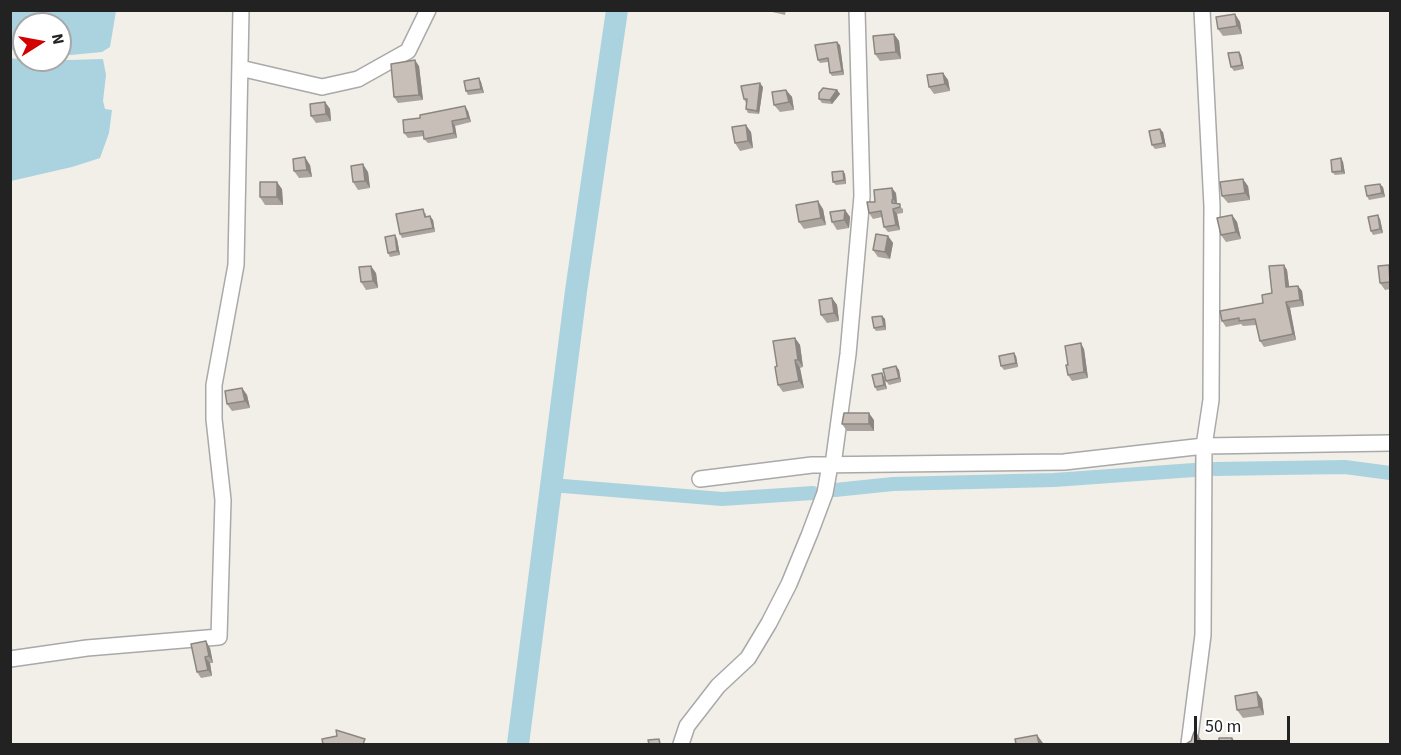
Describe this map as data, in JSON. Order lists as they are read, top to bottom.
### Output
{
  "scale_bar": "50 m",
  "north": "right"
}
